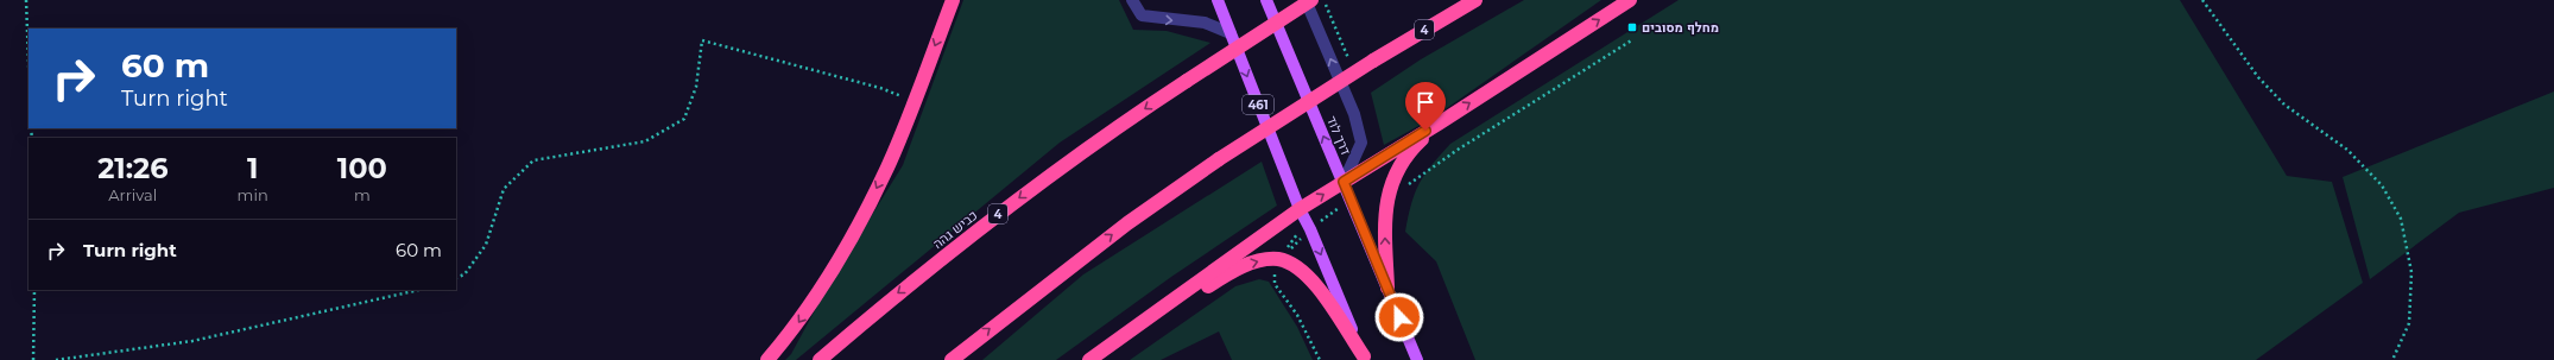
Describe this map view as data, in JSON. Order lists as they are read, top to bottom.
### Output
{
  "streets": {
    "highway": ["4", "כביש גהה"],
    "main road": ["461", "דרך לוד"]
  },
  "places": {
    "transit": ["מחלף מסובים"]
  },
  "page": {
    "turn": ["60 m", "Turn right"],
    "eta": [
      "21:26",
      "Arrival",
      "1",
      "min",
      "100",
      "m"
    ],
    "list": [
      {
        "name": "Turn right",
        "value": "60 m"
      }
    ]
  }
}
